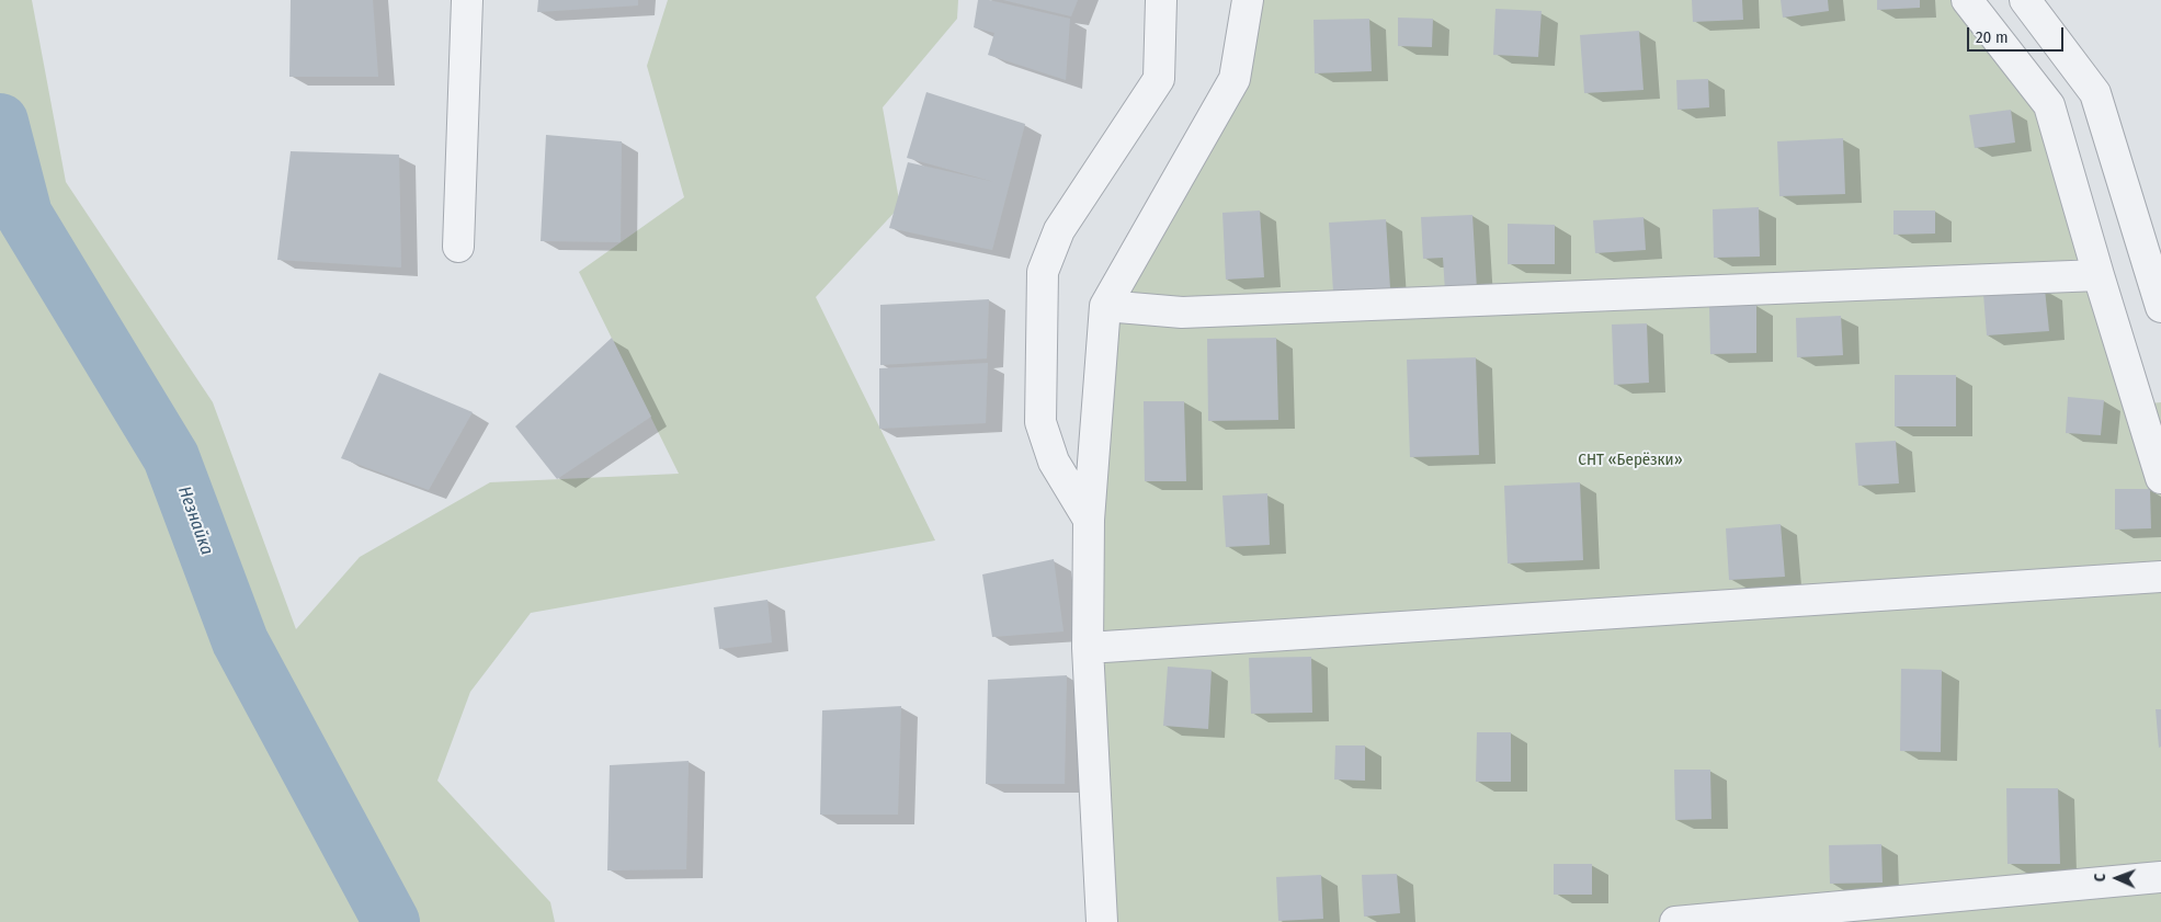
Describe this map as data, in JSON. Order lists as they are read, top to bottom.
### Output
{
  "water": ["Незнайка"],
  "parks": ["СНТ «Берёзки»"],
  "scale_bar": "20 m",
  "north": "left"
}
